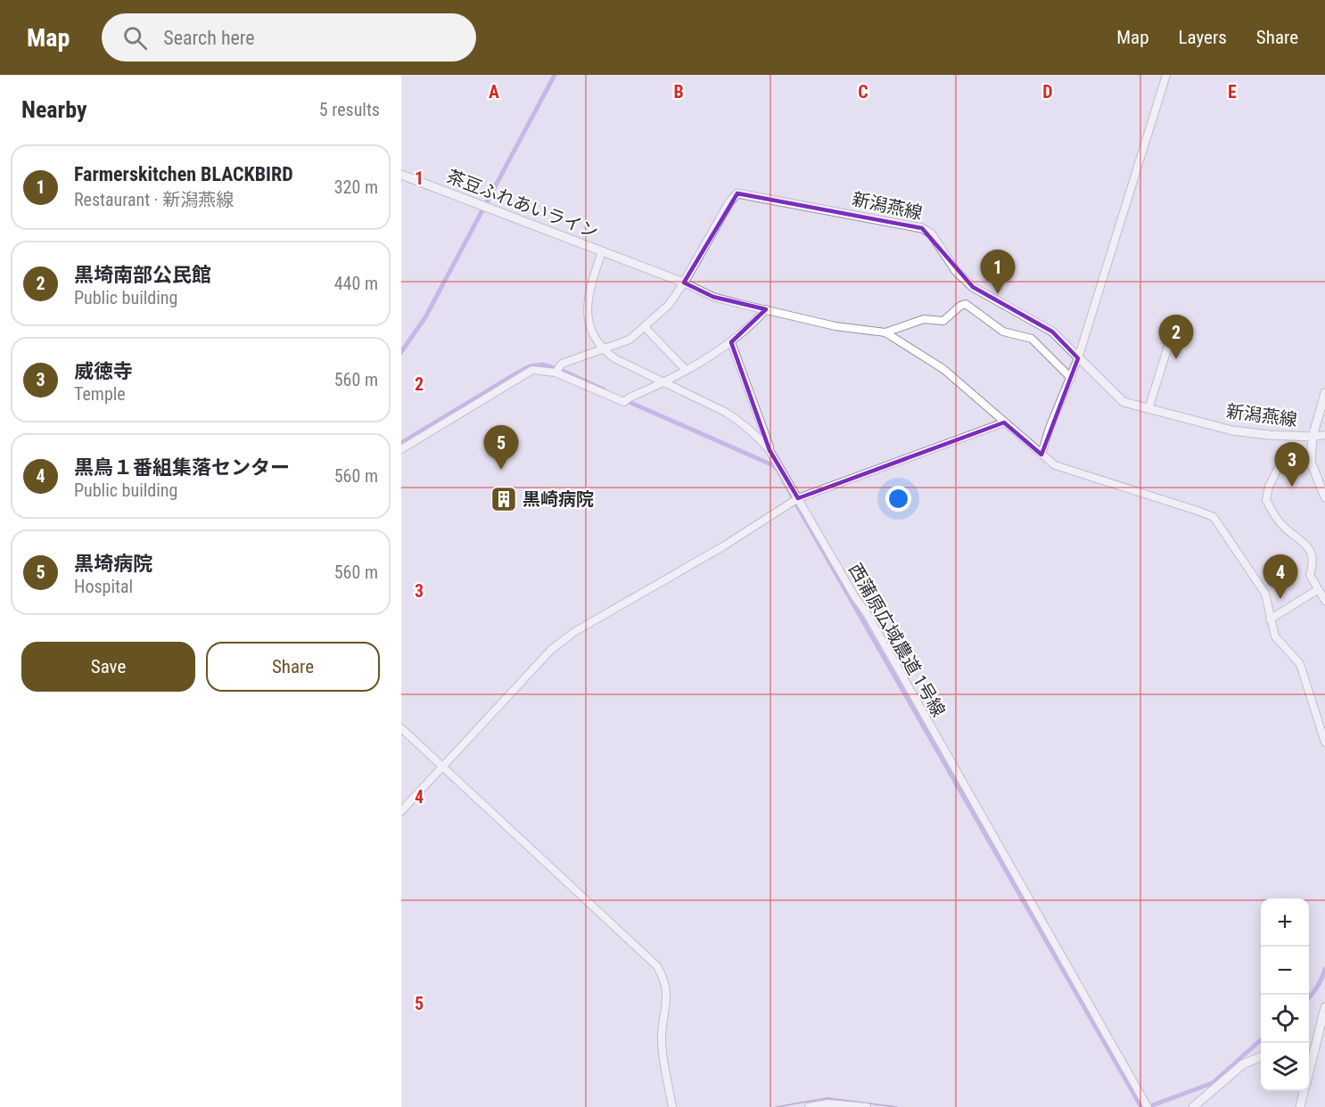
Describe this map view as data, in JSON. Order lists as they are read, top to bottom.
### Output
{
  "streets": {
    "main road": ["茶豆ふれあいライン", "新潟燕線"],
    "street": ["西蒲原広域農道 1号線"]
  },
  "places": {
    "building": ["黒崎病院"]
  },
  "page": {
    "header": "Map",
    "search": "Search here",
    "nav": ["Map", "Layers", "Share"],
    "heading": ["Nearby", "5 results"],
    "list": [
      {
        "mark": "1",
        "name": "Farmerskitchen BLACKBIRD",
        "note": "Restaurant · 新潟燕線",
        "value": "320 m"
      },
      {
        "mark": "2",
        "name": "黒埼南部公民館",
        "note": "Public building",
        "value": "440 m"
      },
      {
        "mark": "3",
        "name": "威徳寺",
        "note": "Temple",
        "value": "560 m"
      },
      {
        "mark": "4",
        "name": "黒鳥１番組集落センター",
        "note": "Public building",
        "value": "560 m"
      },
      {
        "mark": "5",
        "name": "黒埼病院",
        "note": "Hospital",
        "value": "560 m"
      }
    ],
    "pins": [
      "1",
      "2",
      "5",
      "3",
      "4"
    ],
    "buttons": ["Save", "Share"],
    "map_buttons": ["+", "−"]
  },
  "grid": {
    "columns": [
      "A",
      "B",
      "C",
      "D",
      "E"
    ],
    "rows": [
      "1",
      "2",
      "3",
      "4",
      "5"
    ]
  }
}
